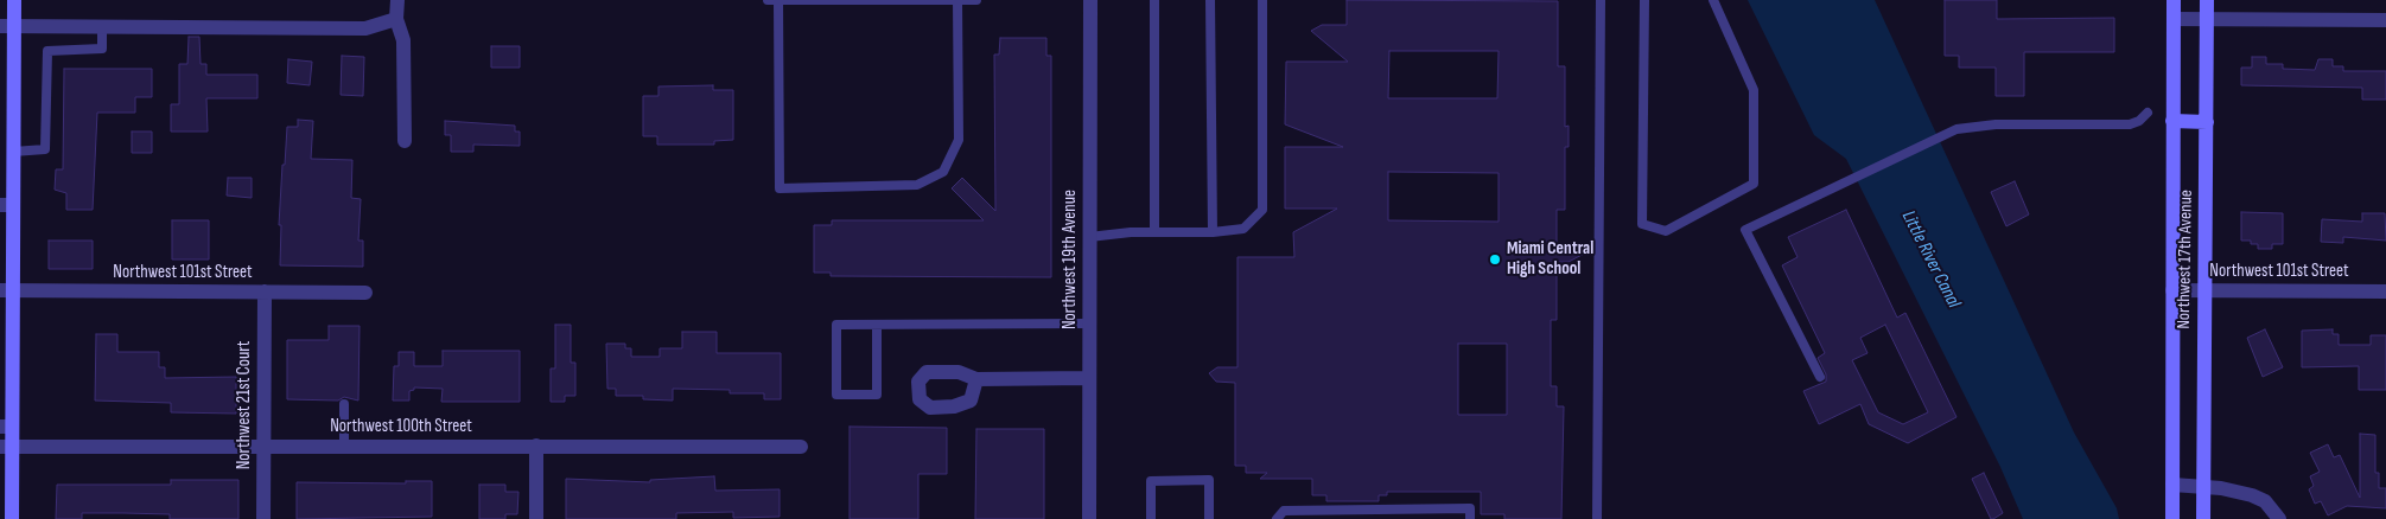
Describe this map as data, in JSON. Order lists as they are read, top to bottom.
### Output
{
  "streets": {
    "main road": ["Northwest 17th Avenue"],
    "street": [
      "Northwest 19th Avenue",
      "Northwest 101st Street",
      "Northwest 21st Court",
      "Northwest 100th Street"
    ]
  },
  "crossings": [
    ["Northwest 17th Avenue", "Northwest 101st Street"],
    ["Northwest 101st Street", "Northwest 21st Court"],
    ["Northwest 21st Court", "Northwest 100th Street"]
  ],
  "water": ["Little River Canal"],
  "places": ["Miami Central High School"]
}
